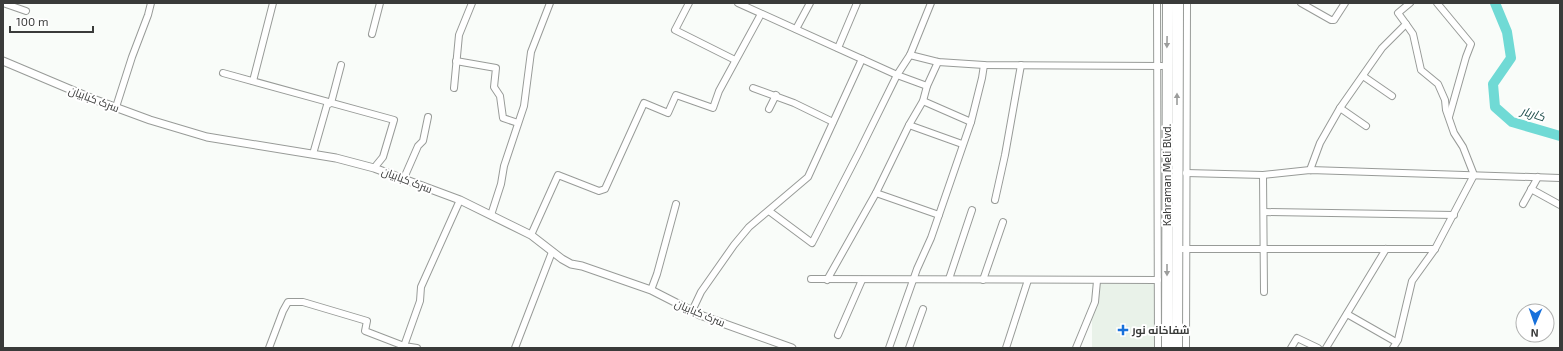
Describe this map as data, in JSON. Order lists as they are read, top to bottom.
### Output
{
  "streets": {
    "highway": ["Kahraman Meli Blvd."],
    "street": ["سرک کبابیان"]
  },
  "water": ["کاربار"],
  "places": {
    "health": ["شفاخانه نور"]
  },
  "scale_bar": "100 m",
  "north": "bottom"
}
